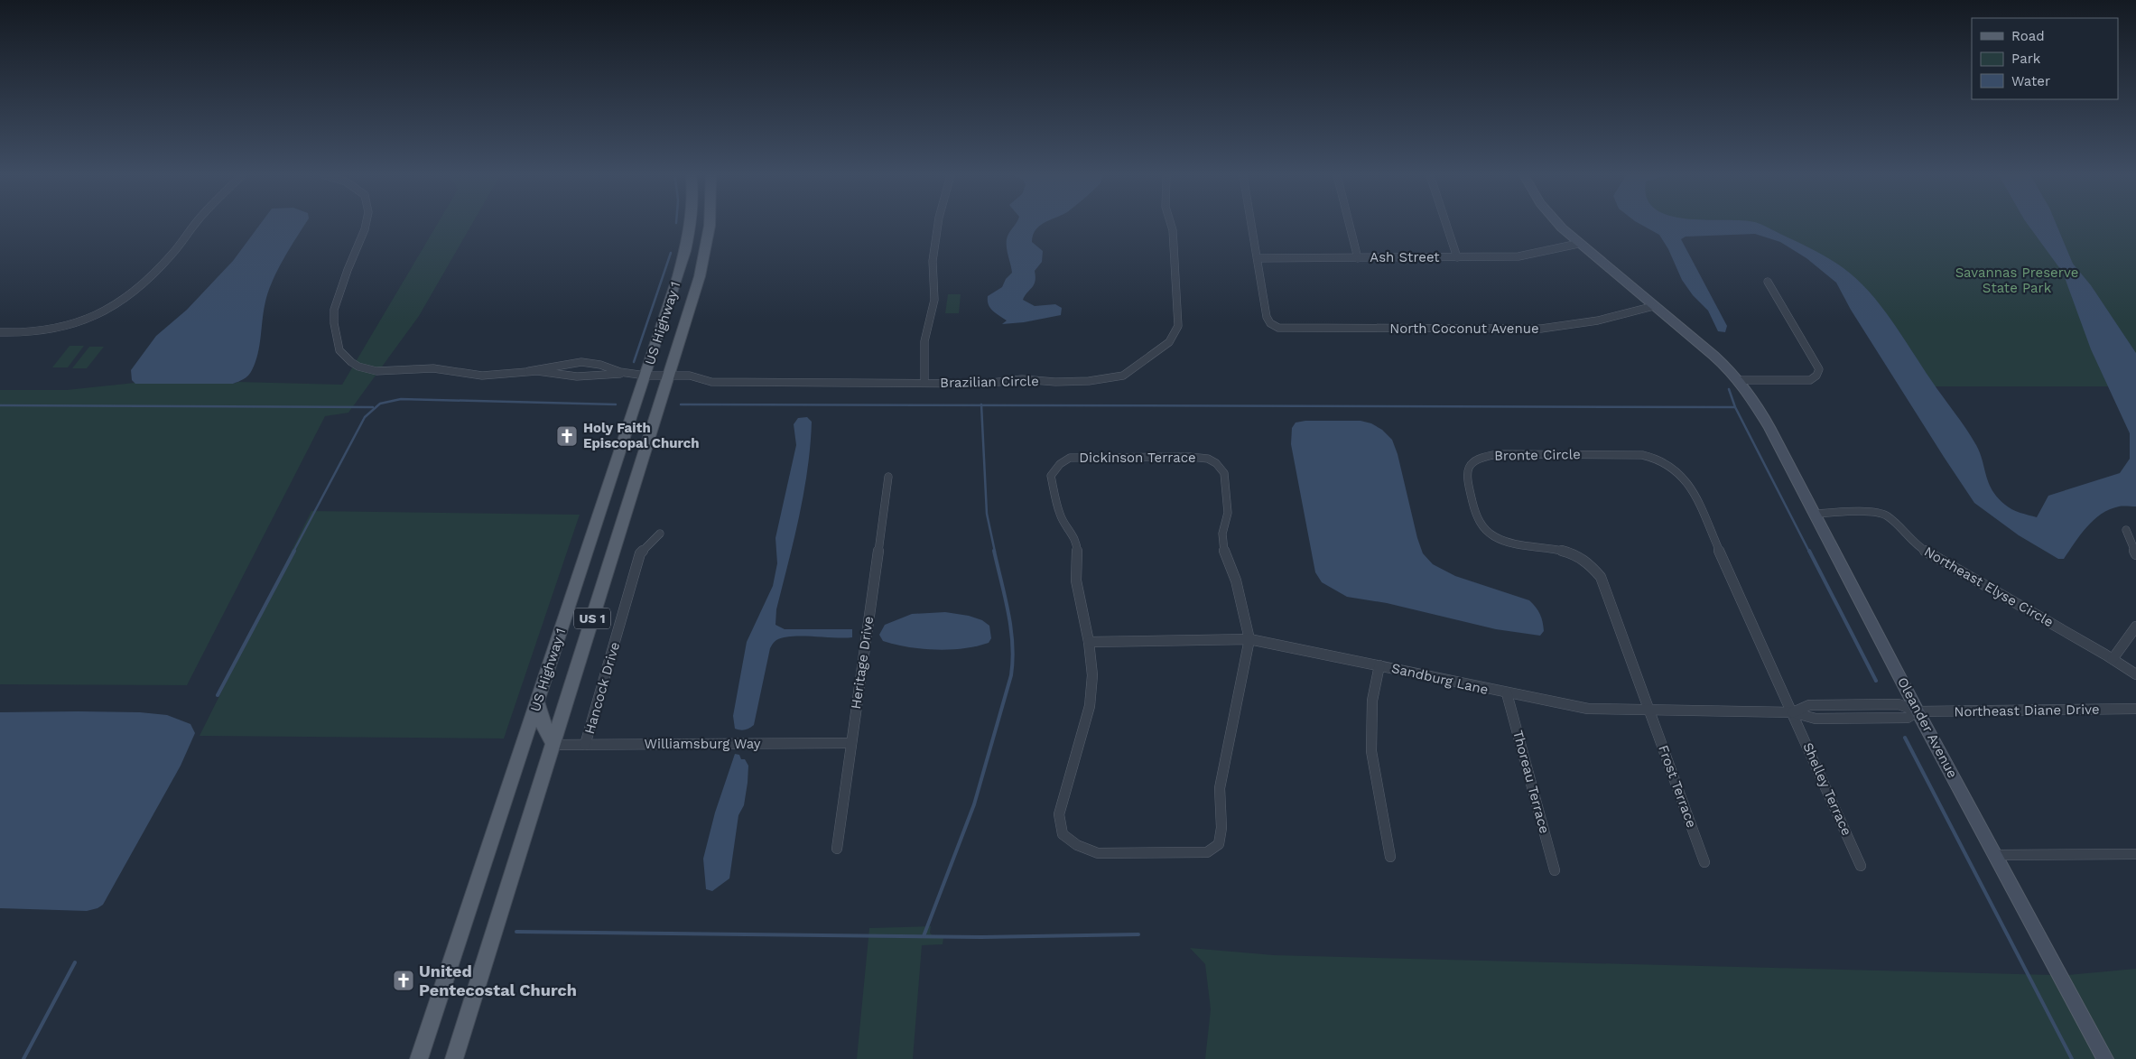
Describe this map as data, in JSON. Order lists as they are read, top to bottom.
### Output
{
  "streets": {
    "main road": ["US Highway 1", "US 1"],
    "street": [
      "Ash Street",
      "North Coconut Avenue",
      "Brazilian Circle",
      "Bronte Circle",
      "Dickinson Terrace",
      "Northeast Elyse Circle",
      "Heritage Drive",
      "Sandburg Lane",
      "Hancock Drive",
      "Northeast Diane Drive",
      "Oleander Avenue",
      "Williamsburg Way",
      "Thoreau Terrace",
      "Frost Terrace",
      "Shelley Terrace"
    ]
  },
  "crossings": [
    ["Ash Street", "North Coconut Avenue"],
    ["Ash Street", "Oleander Avenue"],
    ["US Highway 1", "Brazilian Circle"],
    ["US Highway 1", "Williamsburg Way"],
    ["North Coconut Avenue", "Oleander Avenue"],
    ["Bronte Circle", "Sandburg Lane"],
    ["Bronte Circle", "Frost Terrace"],
    ["Bronte Circle", "Shelley Terrace"],
    ["Dickinson Terrace", "Sandburg Lane"],
    ["Northeast Elyse Circle", "Oleander Avenue"],
    ["Heritage Drive", "Williamsburg Way"],
    ["Sandburg Lane", "Northeast Diane Drive"],
    ["Sandburg Lane", "Oleander Avenue"],
    ["Sandburg Lane", "Thoreau Terrace"],
    ["Sandburg Lane", "Frost Terrace"],
    ["Sandburg Lane", "Shelley Terrace"],
    ["Hancock Drive", "Williamsburg Way"],
    ["Northeast Diane Drive", "Oleander Avenue"]
  ],
  "parks": ["Savannas Preserve State Park"],
  "places": {
    "church": ["Holy Faith Episcopal Church", "United Pentecostal Church"]
  },
  "legend": ["Road", "Park", "Water"]
}
